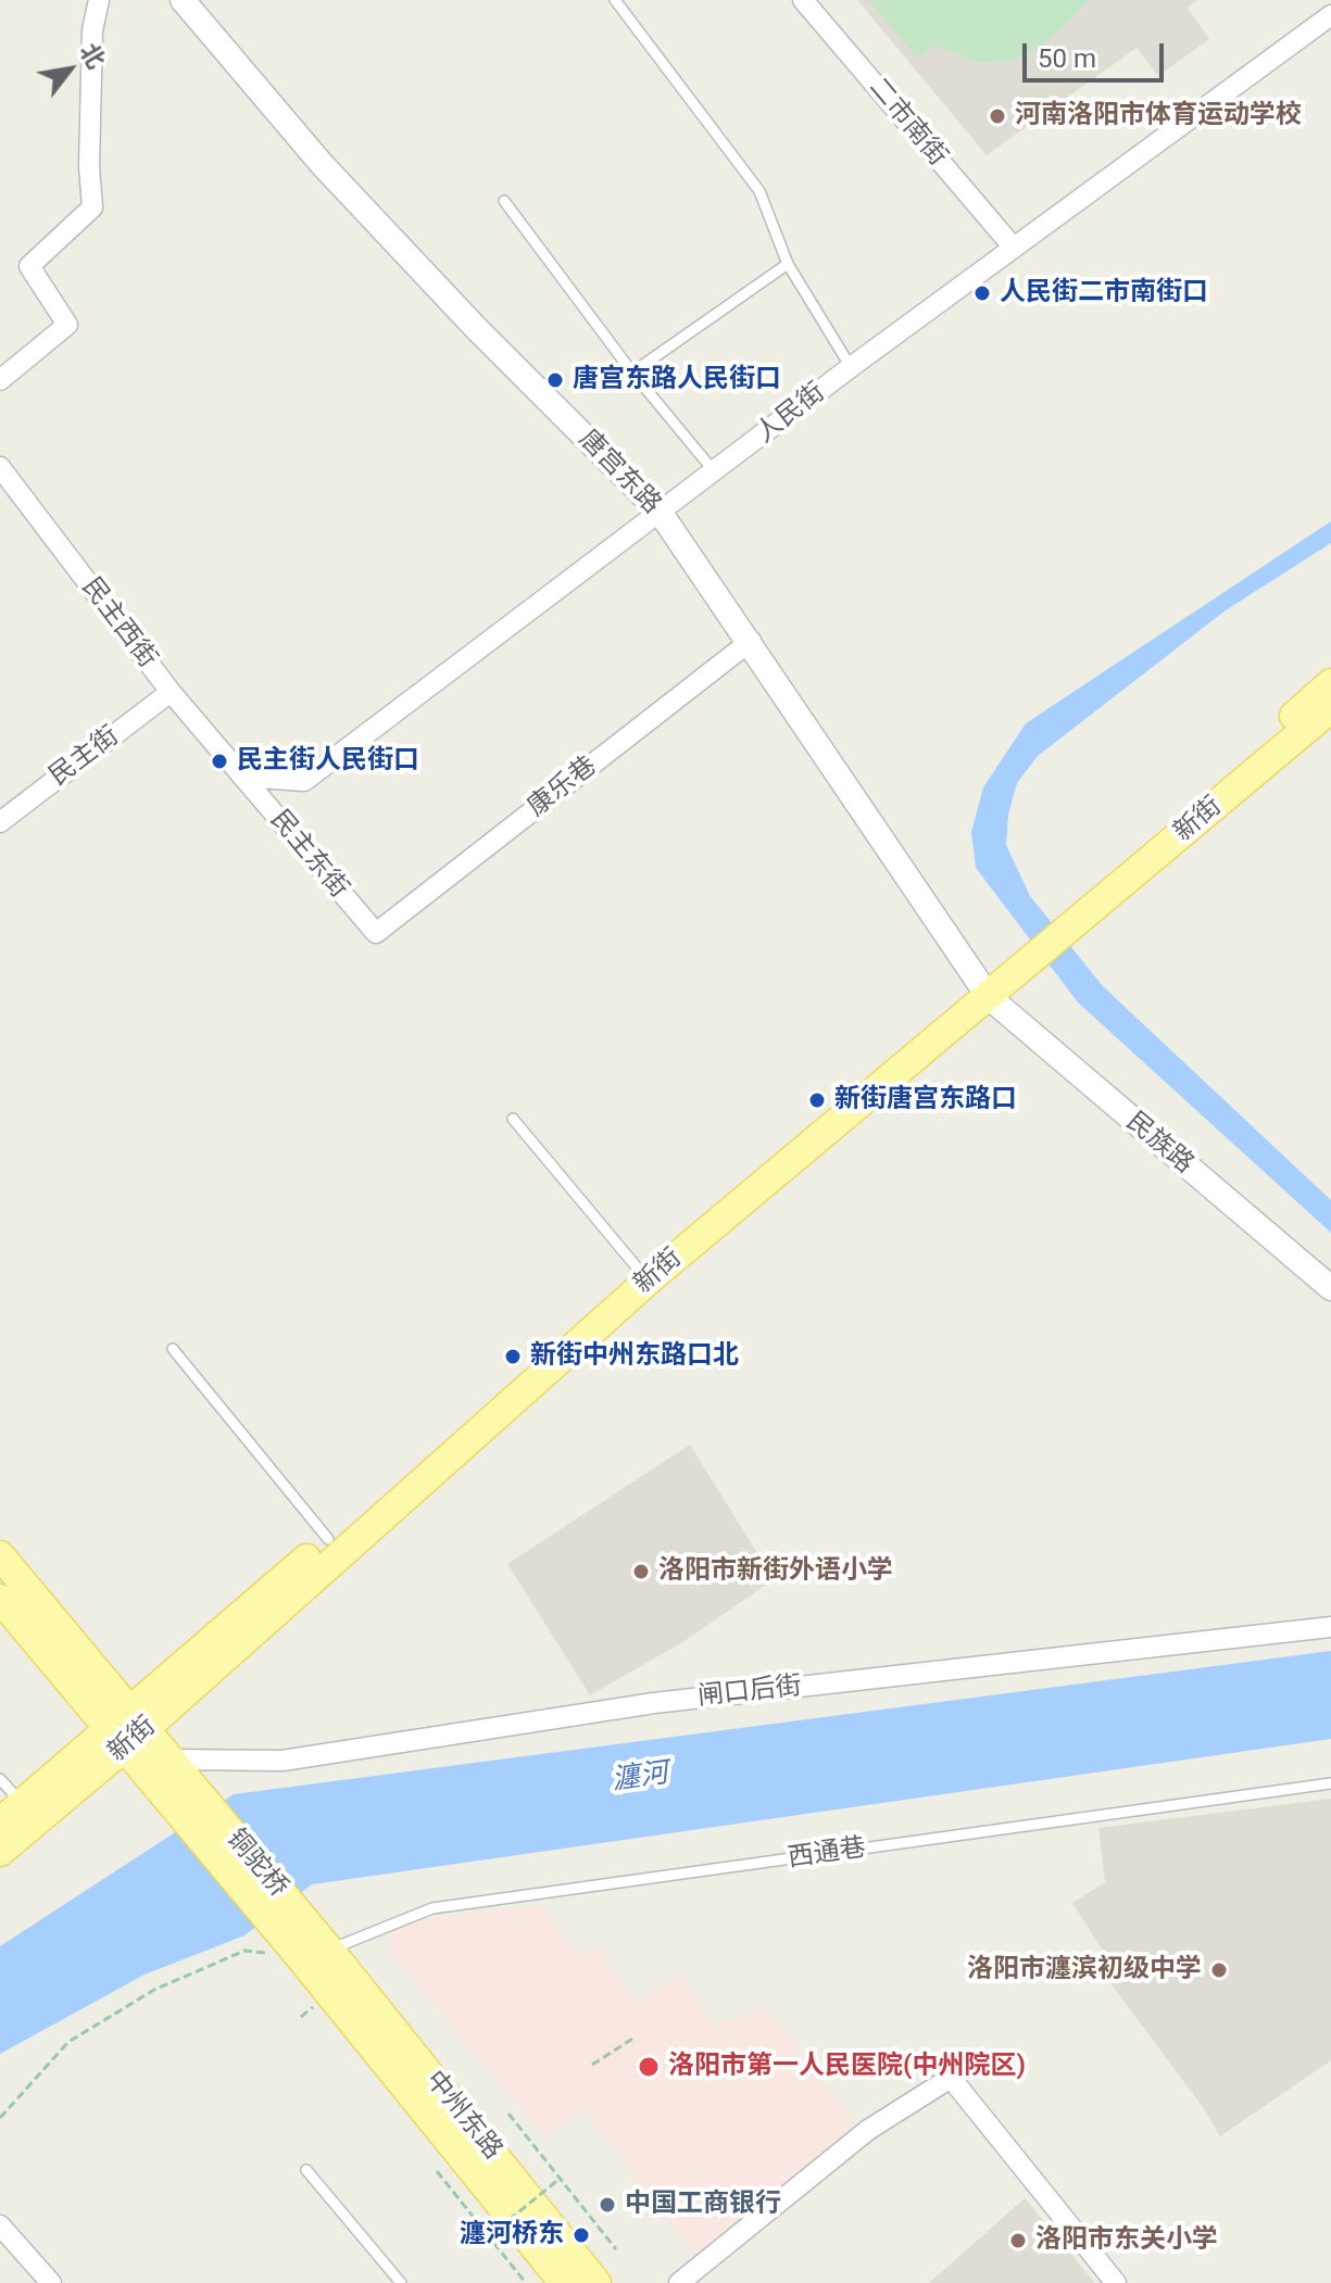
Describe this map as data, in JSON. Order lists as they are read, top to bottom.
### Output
{
  "streets": {
    "main road": ["新街", "铜驼桥", "中州东路"],
    "street": [
      "二市南街",
      "人民街",
      "唐宫东路",
      "民主西街",
      "民主街",
      "康乐巷",
      "民主东街",
      "民族路",
      "闸口后街"
    ],
    "lane": ["西通巷"]
  },
  "crossings": [
    ["二市南街", "人民街"],
    ["人民街", "唐宫东路"],
    ["人民街", "民主西街"],
    ["人民街", "民主东街"],
    ["唐宫东路", "康乐巷"],
    ["唐宫东路", "新街"],
    ["唐宫东路", "民族路"],
    ["民主西街", "民主街"],
    ["民主西街", "民主东街"],
    ["康乐巷", "民主东街"],
    ["新街", "民族路"],
    ["闸口后街", "铜驼桥"],
    ["西通巷", "铜驼桥"],
    ["西通巷", "中州东路"],
    ["铜驼桥", "中州东路"]
  ],
  "water": ["瀍河"],
  "places": [
    "河南洛阳市体育运动学校",
    "人民街二市南街口",
    "唐宫东路人民街口",
    "民主街人民街口",
    "新街唐宫东路口",
    "新街中州东路口北",
    "洛阳市新街外语小学",
    "洛阳市瀍滨初级中学",
    "洛阳市第一人民医院(中州院区)",
    "中国工商银行",
    "瀍河桥东",
    "洛阳市东关小学"
  ],
  "scale_bar": "50 m",
  "north": "top right"
}
